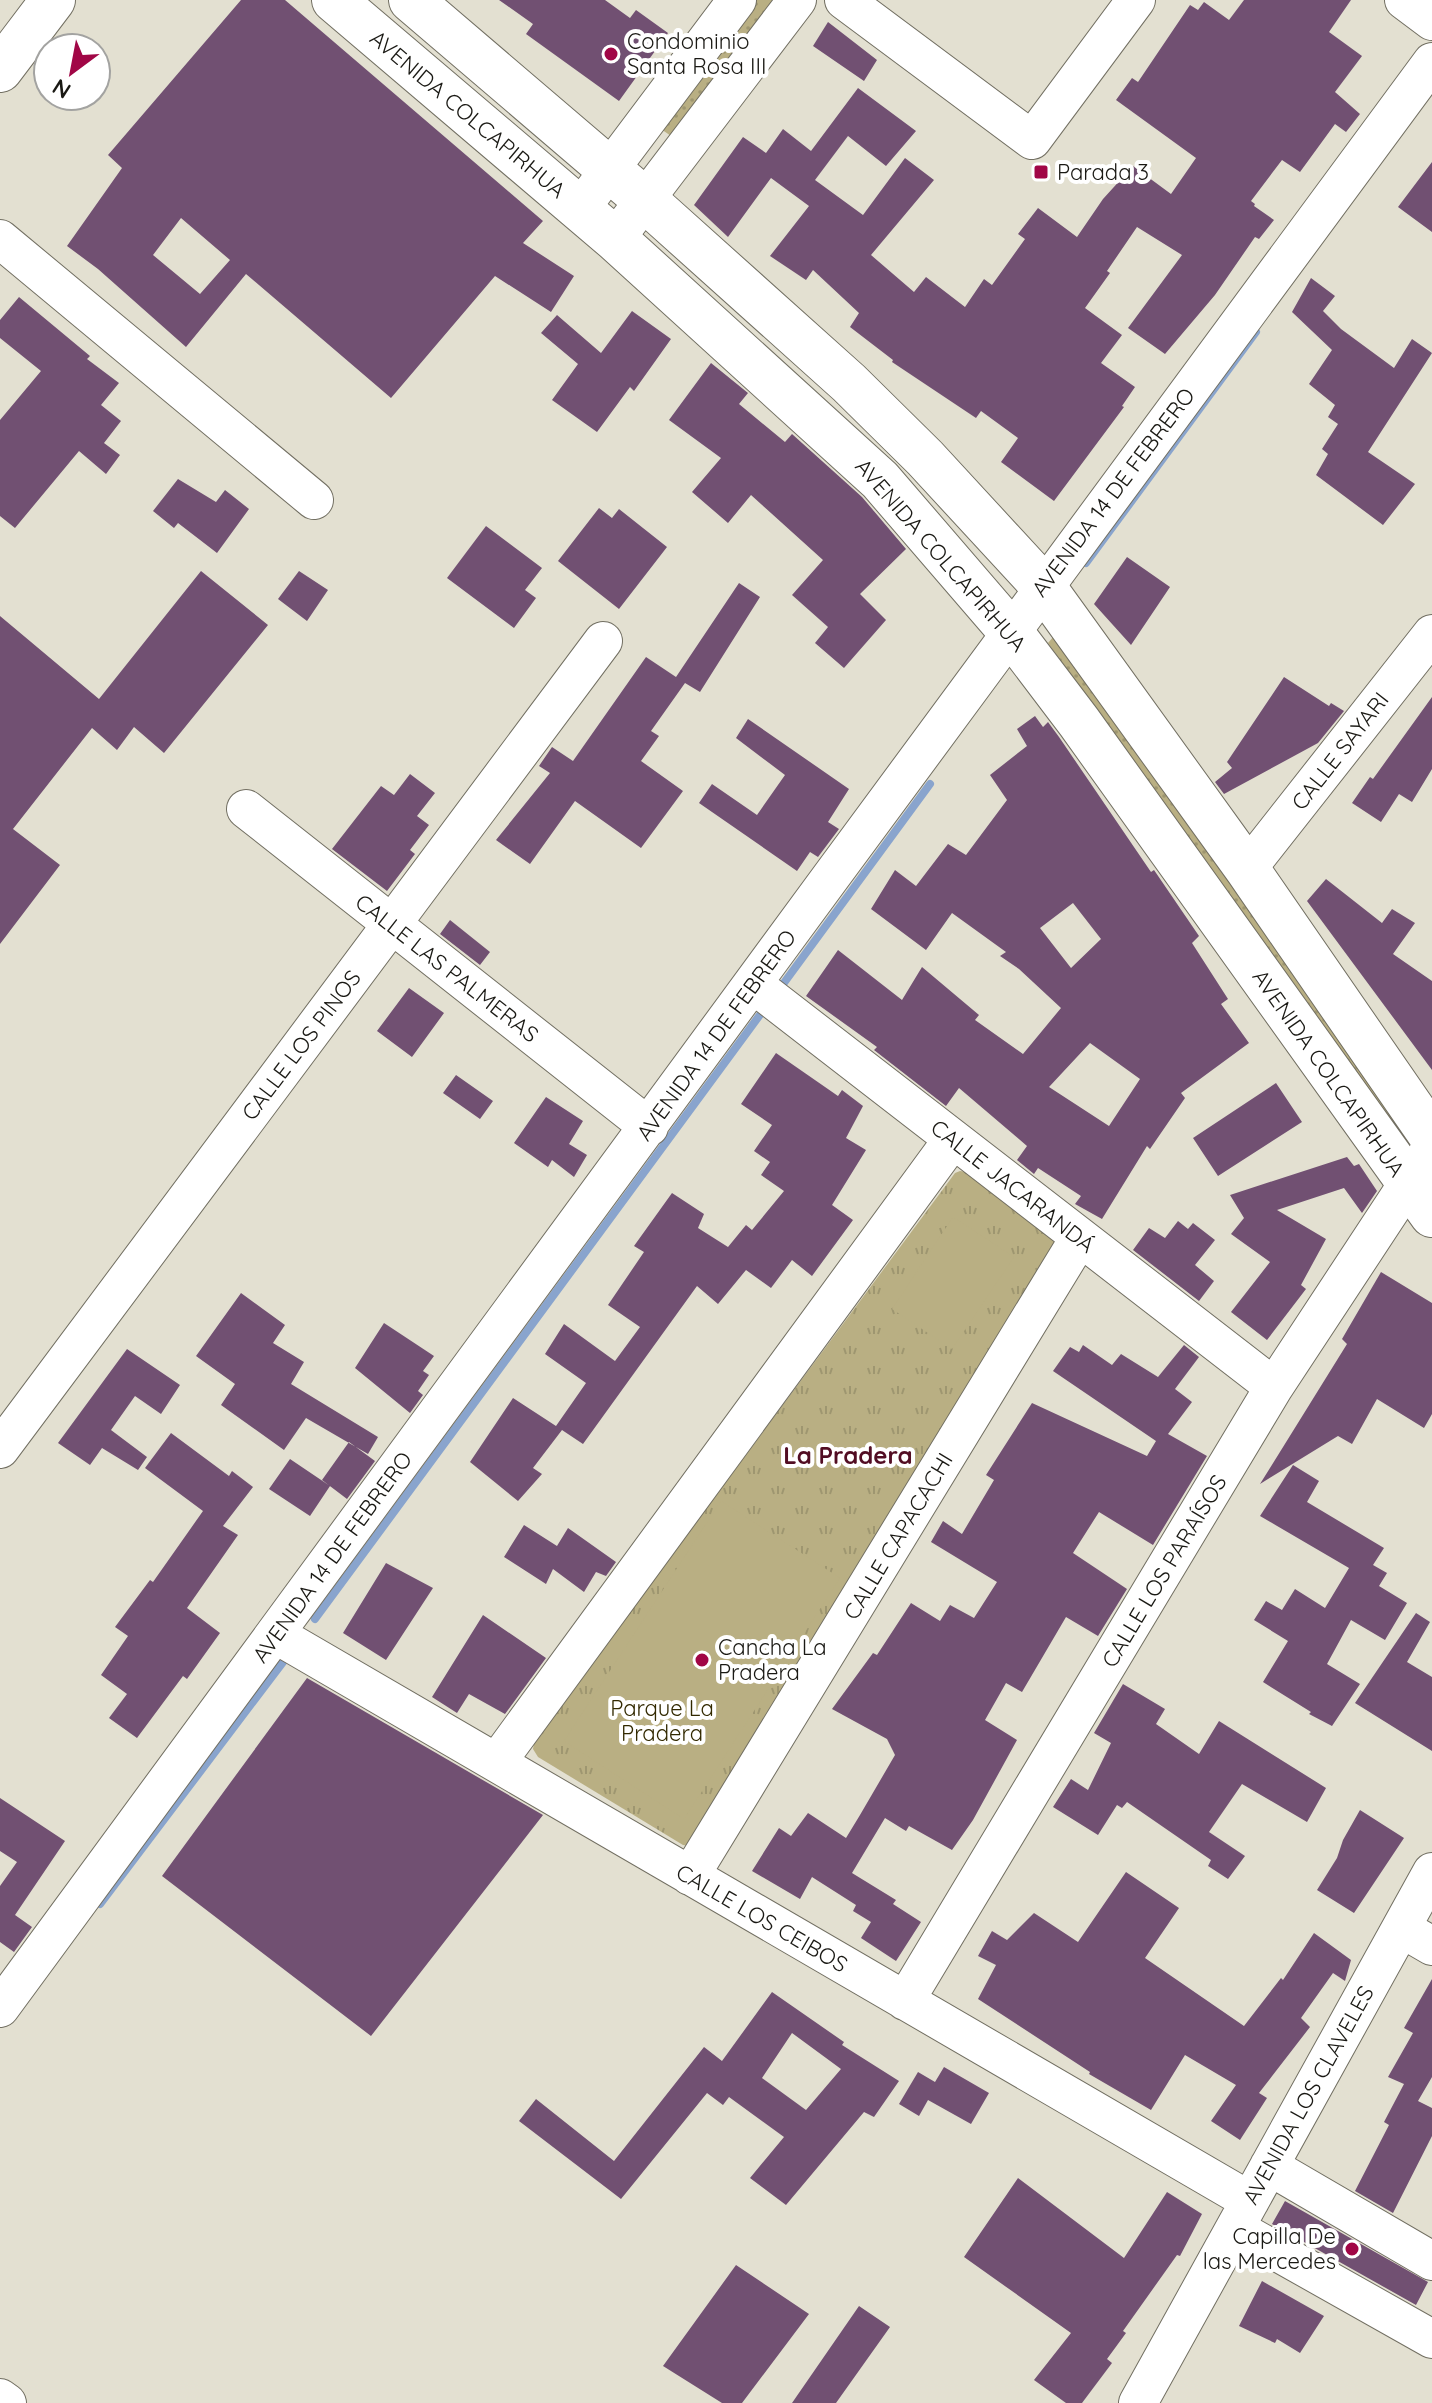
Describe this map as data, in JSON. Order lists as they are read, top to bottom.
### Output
{
  "streets": {
    "main road": ["AVENIDA COLCAPIRHUA"],
    "street": [
      "AVENIDA 14 DE FEBRERO",
      "CALLE SAYARI",
      "CALLE LAS PALMERAS",
      "CALLE LOS PINOS",
      "CALLE JACARANDÁ",
      "CALLE CAPACACHI",
      "CALLE LOS PARAÍSOS",
      "CALLE LOS CEIBOS",
      "AVENIDA LOS CLAVELES"
    ]
  },
  "crossings": [
    ["AVENIDA COLCAPIRHUA", "AVENIDA 14 DE FEBRERO"],
    ["AVENIDA COLCAPIRHUA", "CALLE LOS PARAÍSOS"],
    ["AVENIDA 14 DE FEBRERO", "CALLE LAS PALMERAS"],
    ["AVENIDA 14 DE FEBRERO", "CALLE JACARANDÁ"],
    ["AVENIDA 14 DE FEBRERO", "CALLE LOS CEIBOS"],
    ["CALLE LAS PALMERAS", "CALLE LOS PINOS"],
    ["CALLE JACARANDÁ", "CALLE CAPACACHI"],
    ["CALLE JACARANDÁ", "CALLE LOS PARAÍSOS"],
    ["CALLE CAPACACHI", "CALLE LOS CEIBOS"],
    ["CALLE LOS PARAÍSOS", "CALLE LOS CEIBOS"],
    ["CALLE LOS CEIBOS", "AVENIDA LOS CLAVELES"]
  ],
  "districts": ["La Pradera"],
  "parks": ["Parque La Pradera"],
  "places": {
    "other": ["Condominio Santa Rosa III", "Cancha La Pradera", "Capilla De las Mercedes"],
    "transit": ["Parada 3"]
  },
  "north": "bottom left"
}
